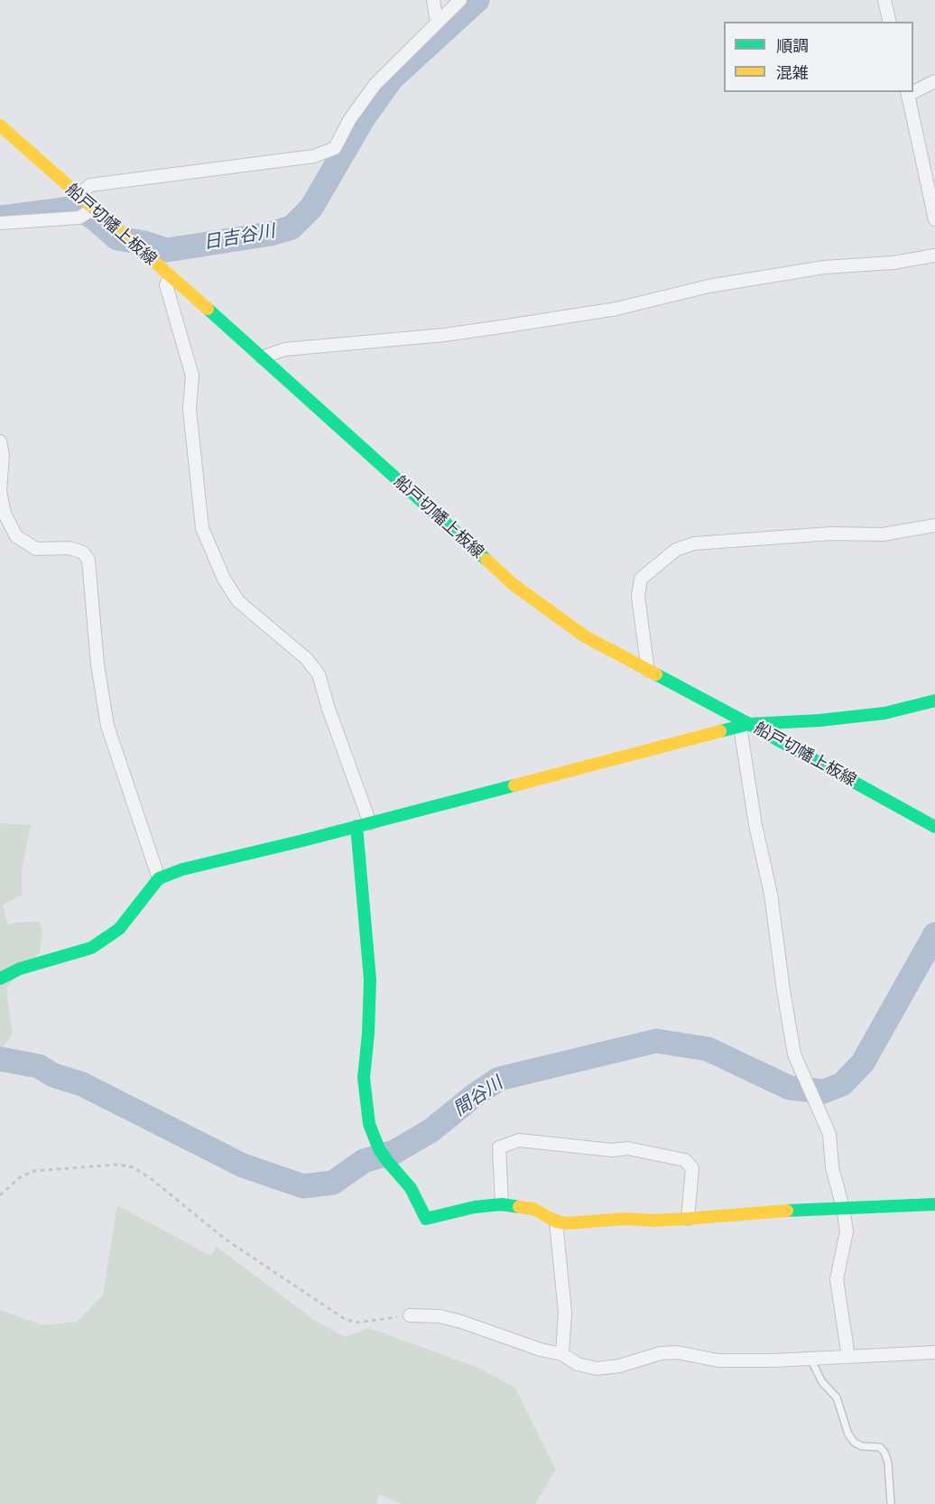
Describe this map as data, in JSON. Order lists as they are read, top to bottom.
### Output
{
  "streets": {
    "street": ["船戸切幡上板線"]
  },
  "water": ["日吉谷川", "間谷川"],
  "legend": ["順調", "混雑"]
}
